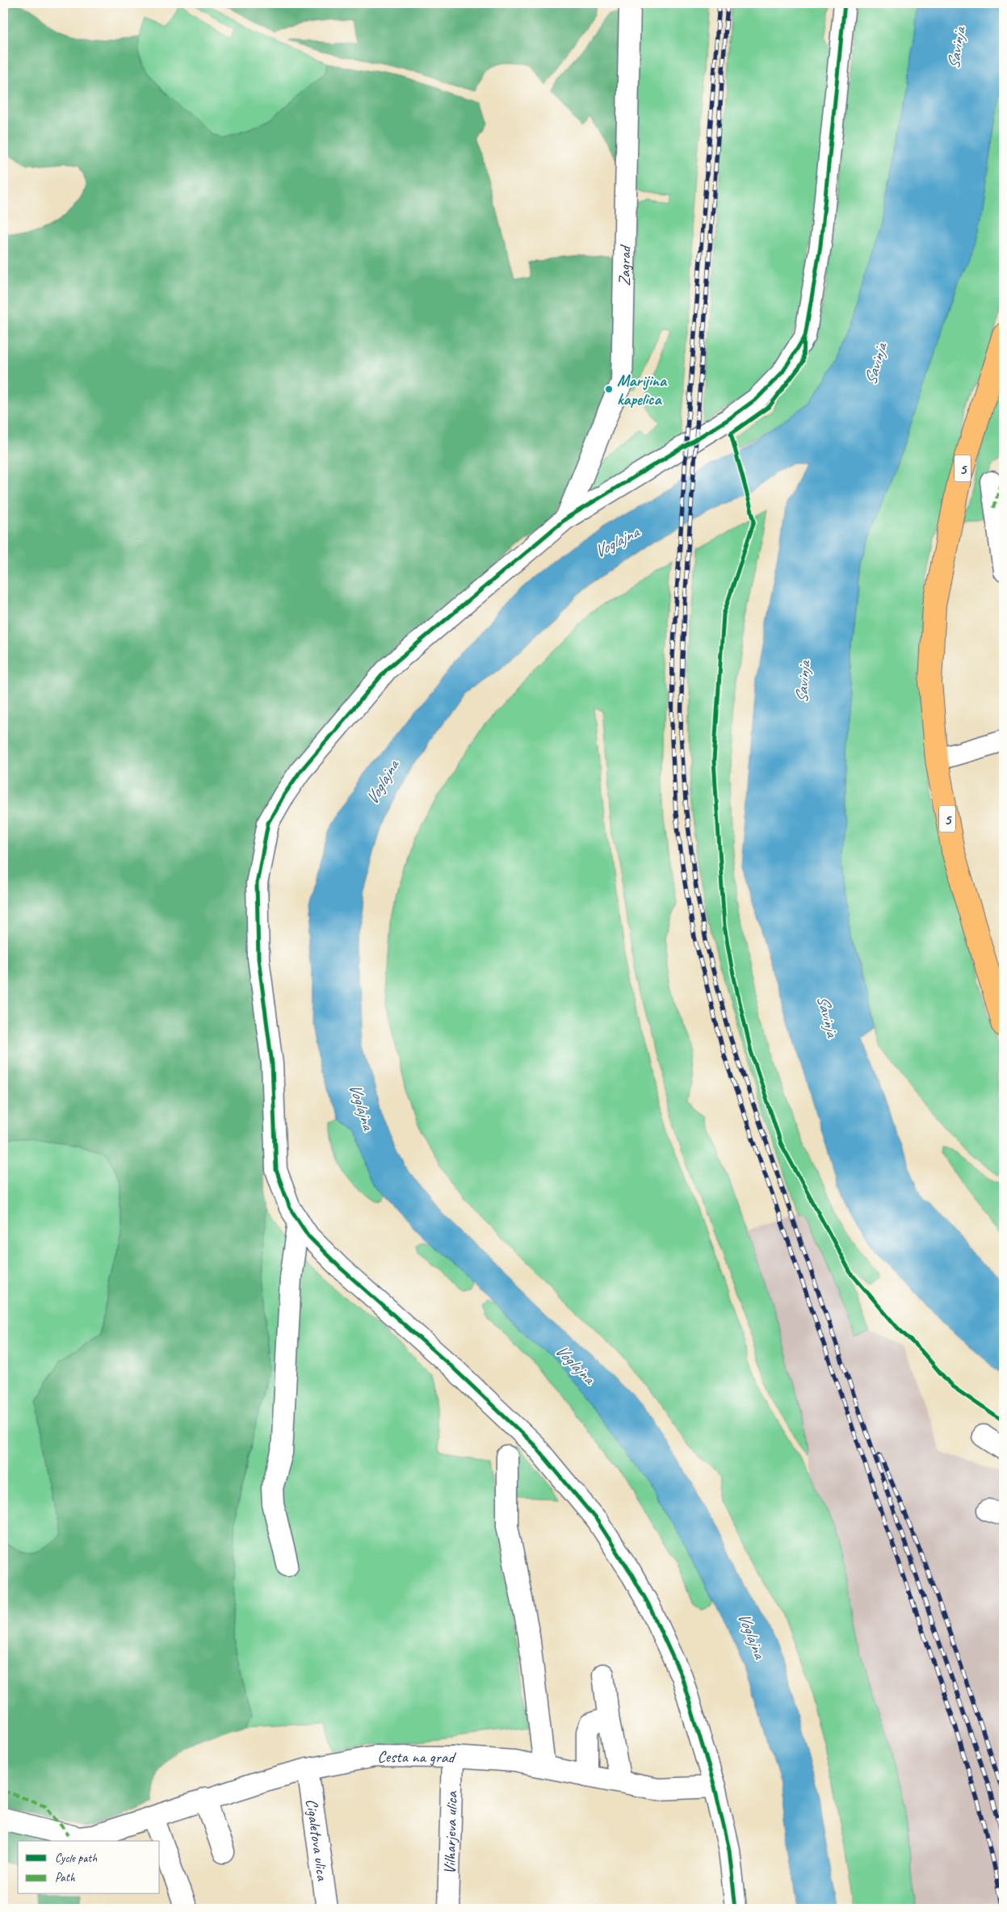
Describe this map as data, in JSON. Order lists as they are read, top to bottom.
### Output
{
  "streets": {
    "main road": ["5"],
    "street": [
      "Zagrad",
      "Cesta na grad",
      "Vilharjeva ulica",
      "Cigaletova ulica"
    ]
  },
  "crossings": [
    ["Cesta na grad", "Vilharjeva ulica"],
    ["Cesta na grad", "Cigaletova ulica"]
  ],
  "water": ["Savinja", "Voglajna"],
  "places": ["Marijina kapelica"],
  "legend": ["Cycle path", "Path"]
}
